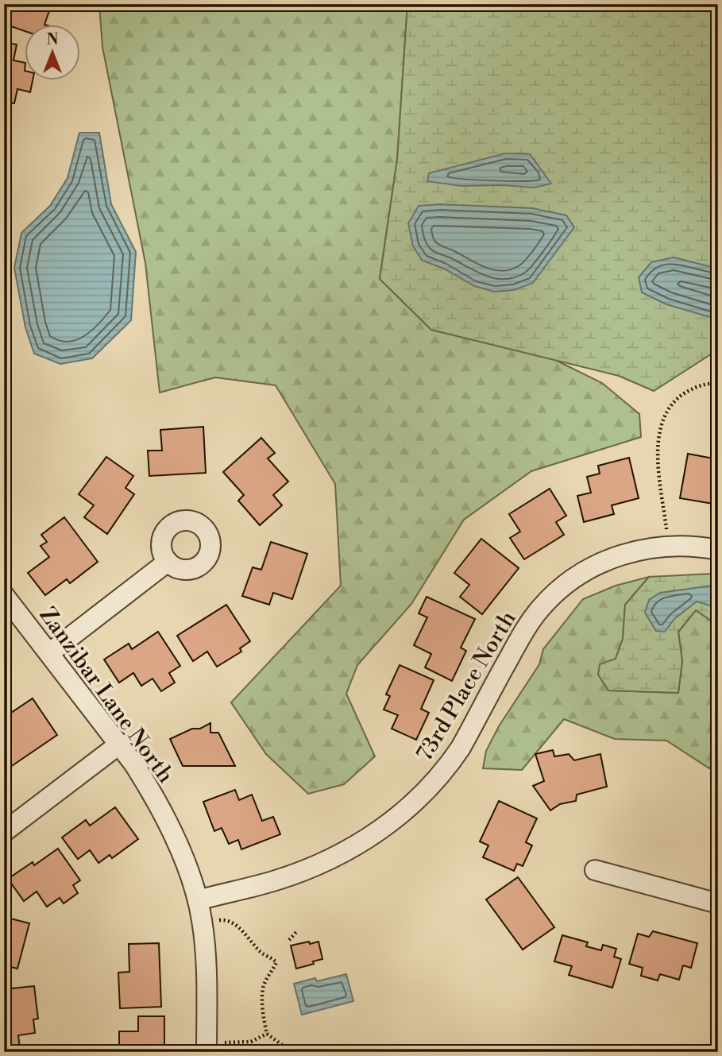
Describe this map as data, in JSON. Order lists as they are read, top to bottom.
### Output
{
  "streets": {
    "street": ["73rd Place North", "Zanzibar Lane North"]
  },
  "crossings": [
    ["73rd Place North", "Zanzibar Lane North"]
  ],
  "north": "top"
}
